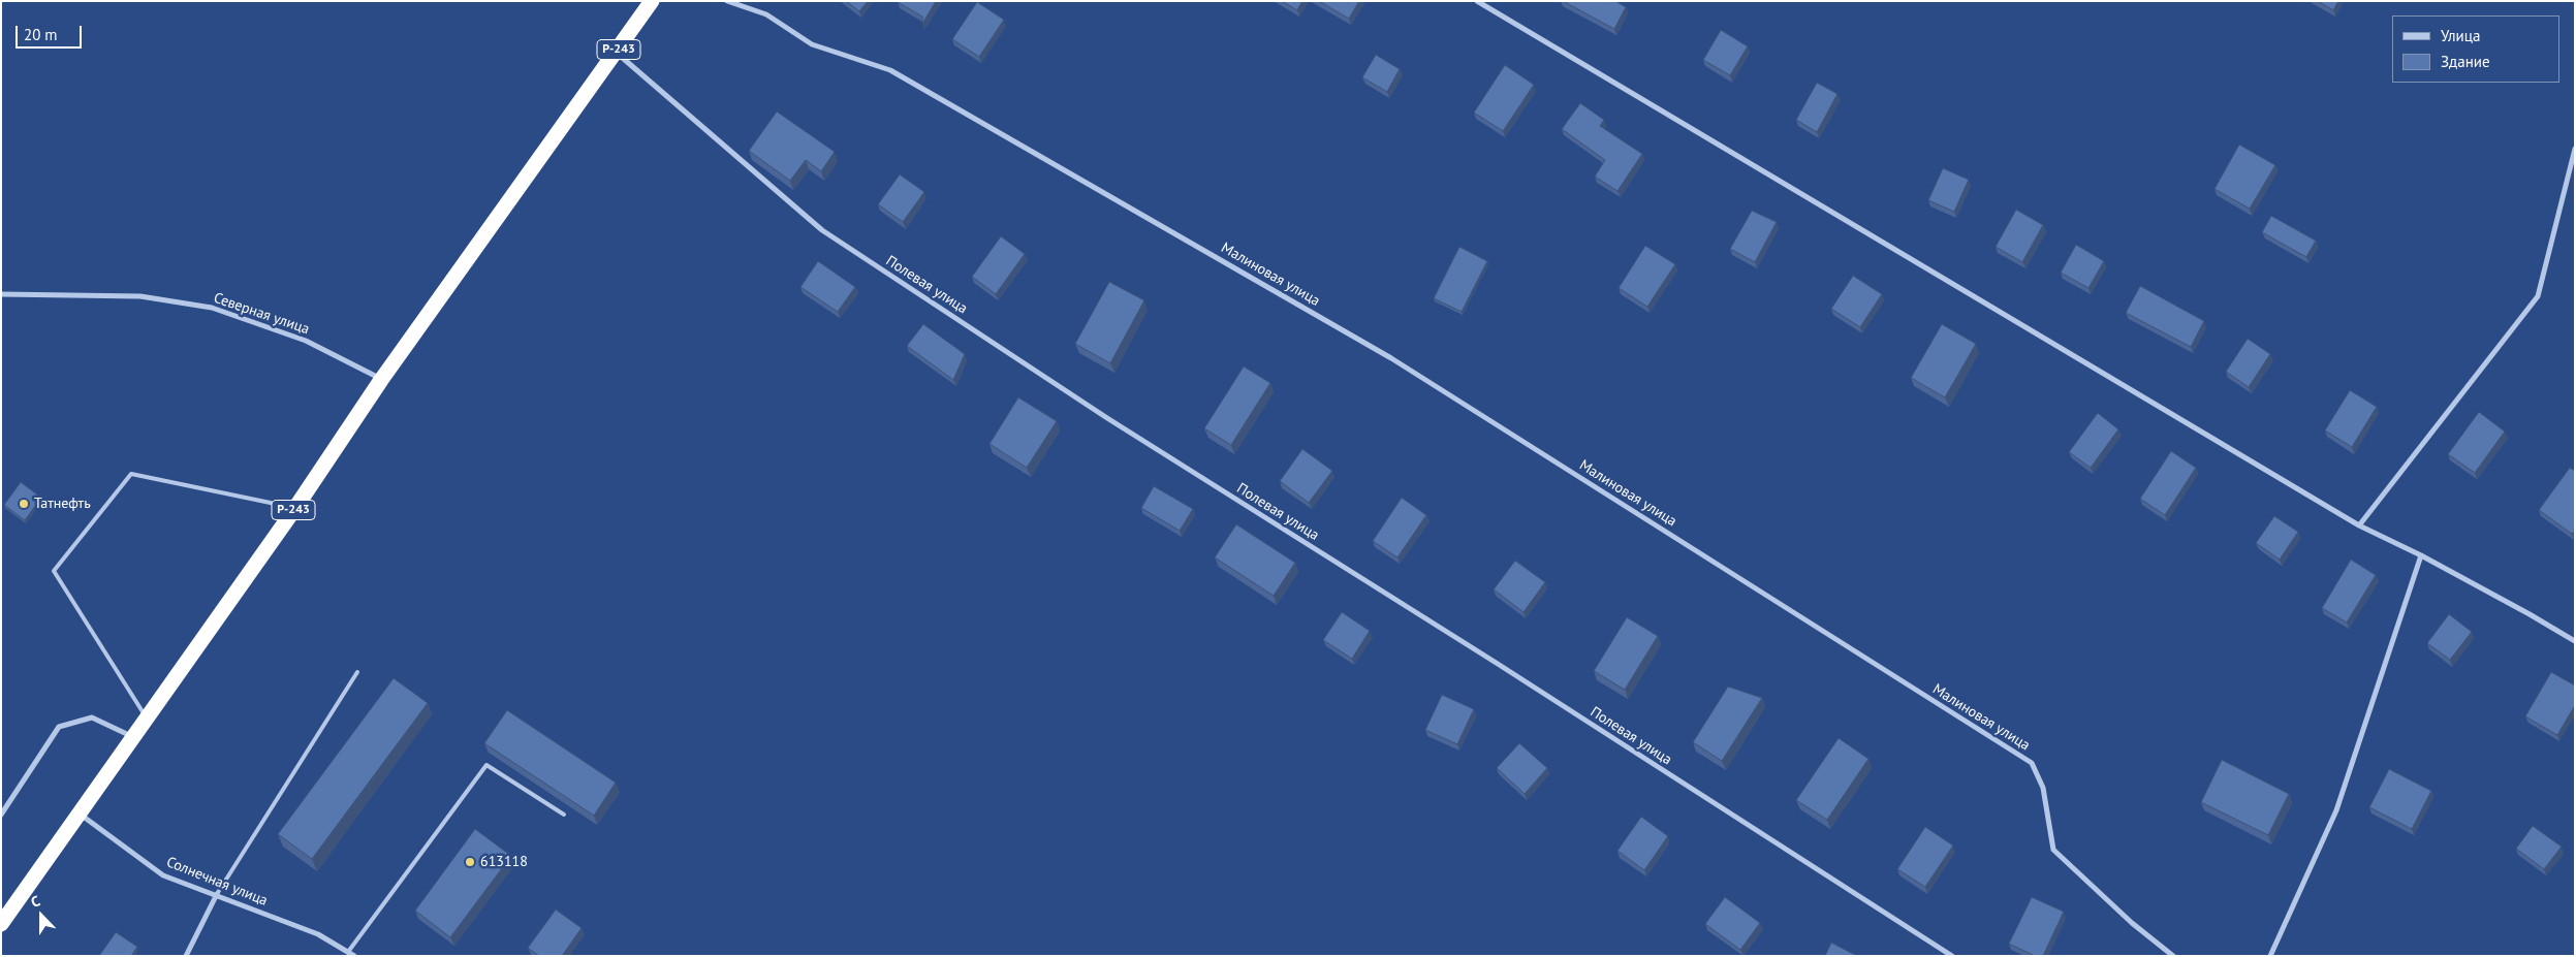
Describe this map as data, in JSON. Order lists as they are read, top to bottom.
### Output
{
  "streets": {
    "highway": ["Р-243"],
    "street": [
      "Малиновая улица",
      "Полевая улица",
      "Северная улица",
      "Солнечная улица"
    ]
  },
  "crossings": [
    ["Р-243", "Полевая улица"],
    ["Р-243", "Северная улица"],
    ["Р-243", "Солнечная улица"]
  ],
  "places": ["Татнефть", "613118"],
  "legend": ["Улица", "Здание"],
  "scale_bar": "20 m",
  "north": "top"
}
